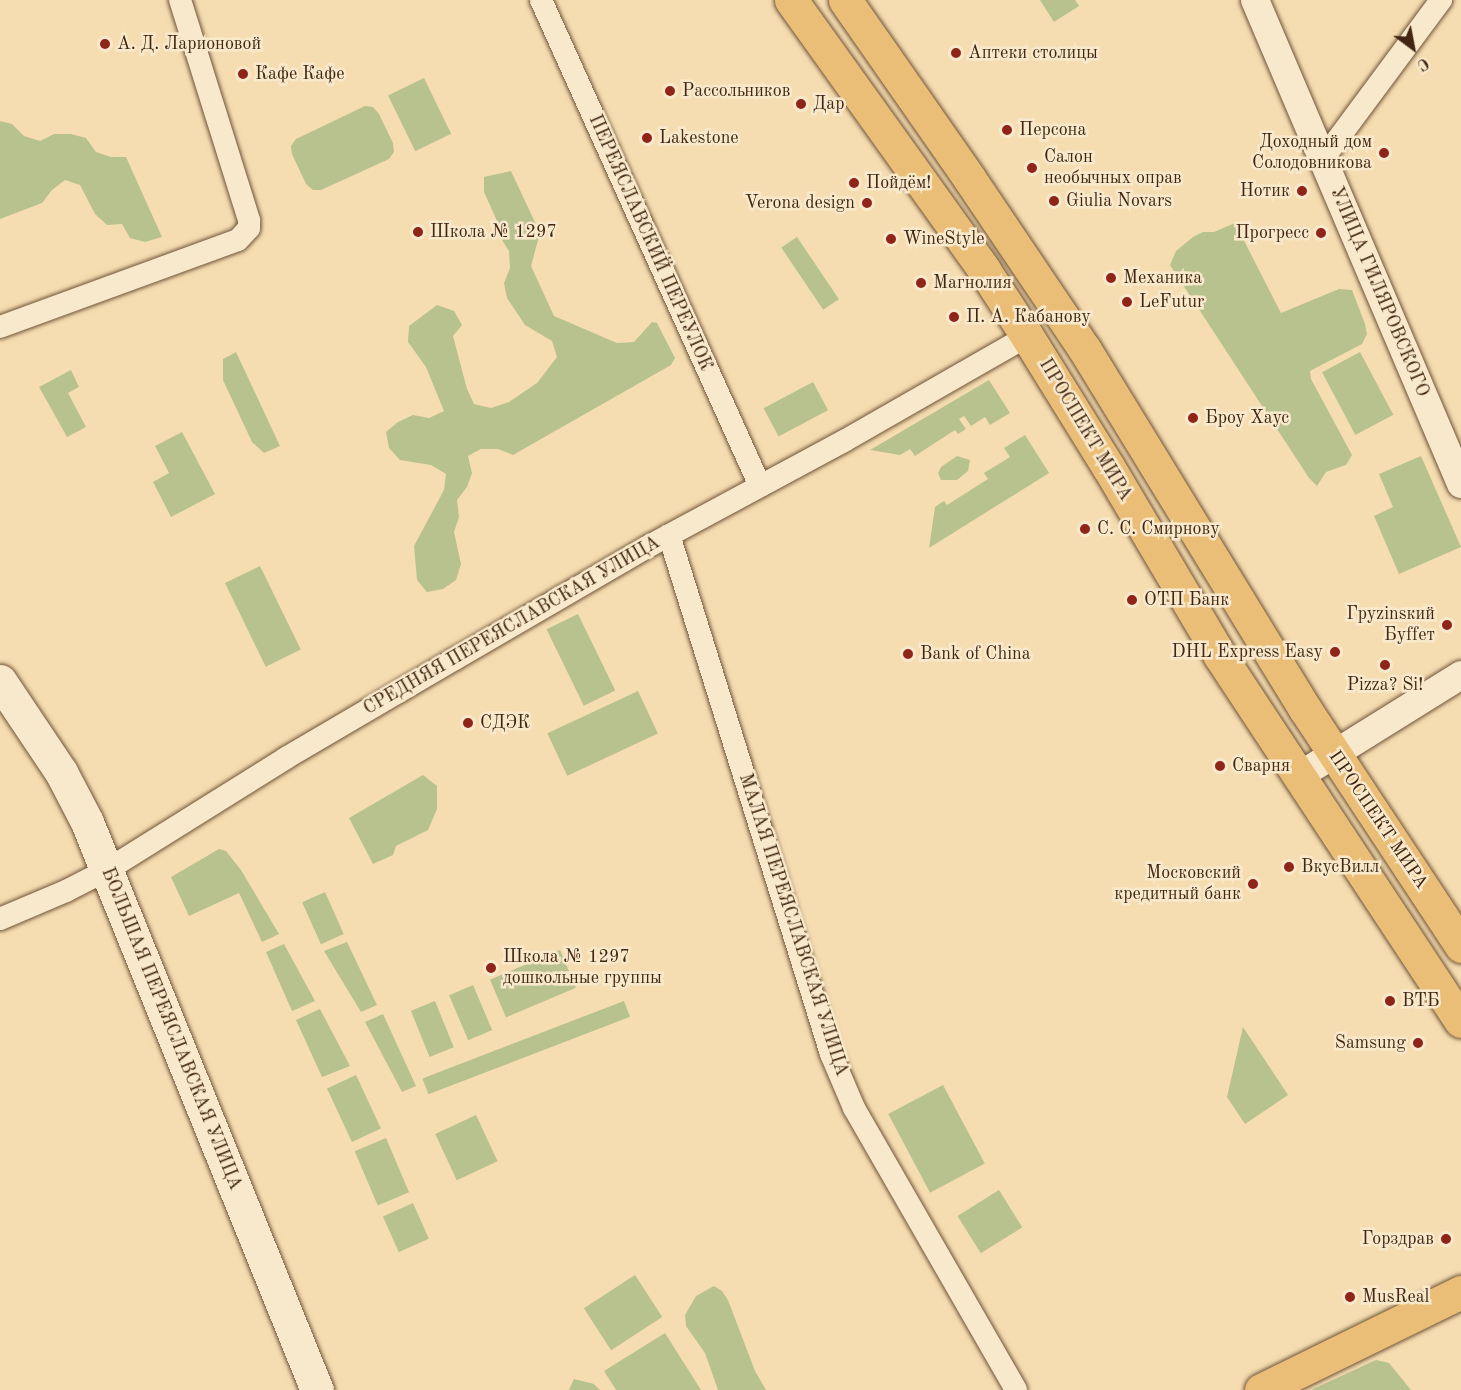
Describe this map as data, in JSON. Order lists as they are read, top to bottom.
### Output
{
  "streets": {
    "main road": ["ПРОСПЕКТ МИРА", "БОЛЬШАЯ ПЕРЕЯСЛАВСКАЯ УЛИЦА"],
    "street": [
      "ПЕРЕЯСЛАВСКИЙ ПЕРЕУЛОК",
      "УЛИЦА ГИЛЯРОВСКОГО",
      "СРЕДНЯЯ ПЕРЕЯСЛАВСКАЯ УЛИЦА",
      "МАЛАЯ ПЕРЕЯСЛАВСКАЯ УЛИЦА"
    ]
  },
  "crossings": [
    ["ПЕРЕЯСЛАВСКИЙ ПЕРЕУЛОК", "СРЕДНЯЯ ПЕРЕЯСЛАВСКАЯ УЛИЦА"],
    ["ПРОСПЕКТ МИРА", "СРЕДНЯЯ ПЕРЕЯСЛАВСКАЯ УЛИЦА"],
    ["СРЕДНЯЯ ПЕРЕЯСЛАВСКАЯ УЛИЦА", "МАЛАЯ ПЕРЕЯСЛАВСКАЯ УЛИЦА"],
    ["СРЕДНЯЯ ПЕРЕЯСЛАВСКАЯ УЛИЦА", "БОЛЬШАЯ ПЕРЕЯСЛАВСКАЯ УЛИЦА"]
  ],
  "places": [
    "А. Д. Ларионовой",
    "Аптеки столицы",
    "Кафе Кафе",
    "Рассольников",
    "Дар",
    "Персона",
    "Lakestone",
    "Доходный дом Солодовникова",
    "Салон необычных оправ",
    "Пойдём!",
    "Нотик",
    "Giulia Novars",
    "Verona design",
    "Школа № 1297",
    "Прогресс",
    "WineStyle",
    "Механика",
    "Магнолия",
    "LeFutur",
    "П. А. Кабанову",
    "Броу Хаус",
    "С. С. Смирнову",
    "ОТП Банк",
    "Груzinsкий Буffет",
    "DHL Express Easy",
    "Bank of China",
    "Pizza? Si!",
    "СДЭК",
    "Сварня",
    "ВкусВилл",
    "Московский кредитный банк",
    "Школа № 1297 дошкольные группы",
    "ВТБ",
    "Samsung",
    "Горздрав",
    "MusReal"
  ],
  "north": "bottom right"
}
